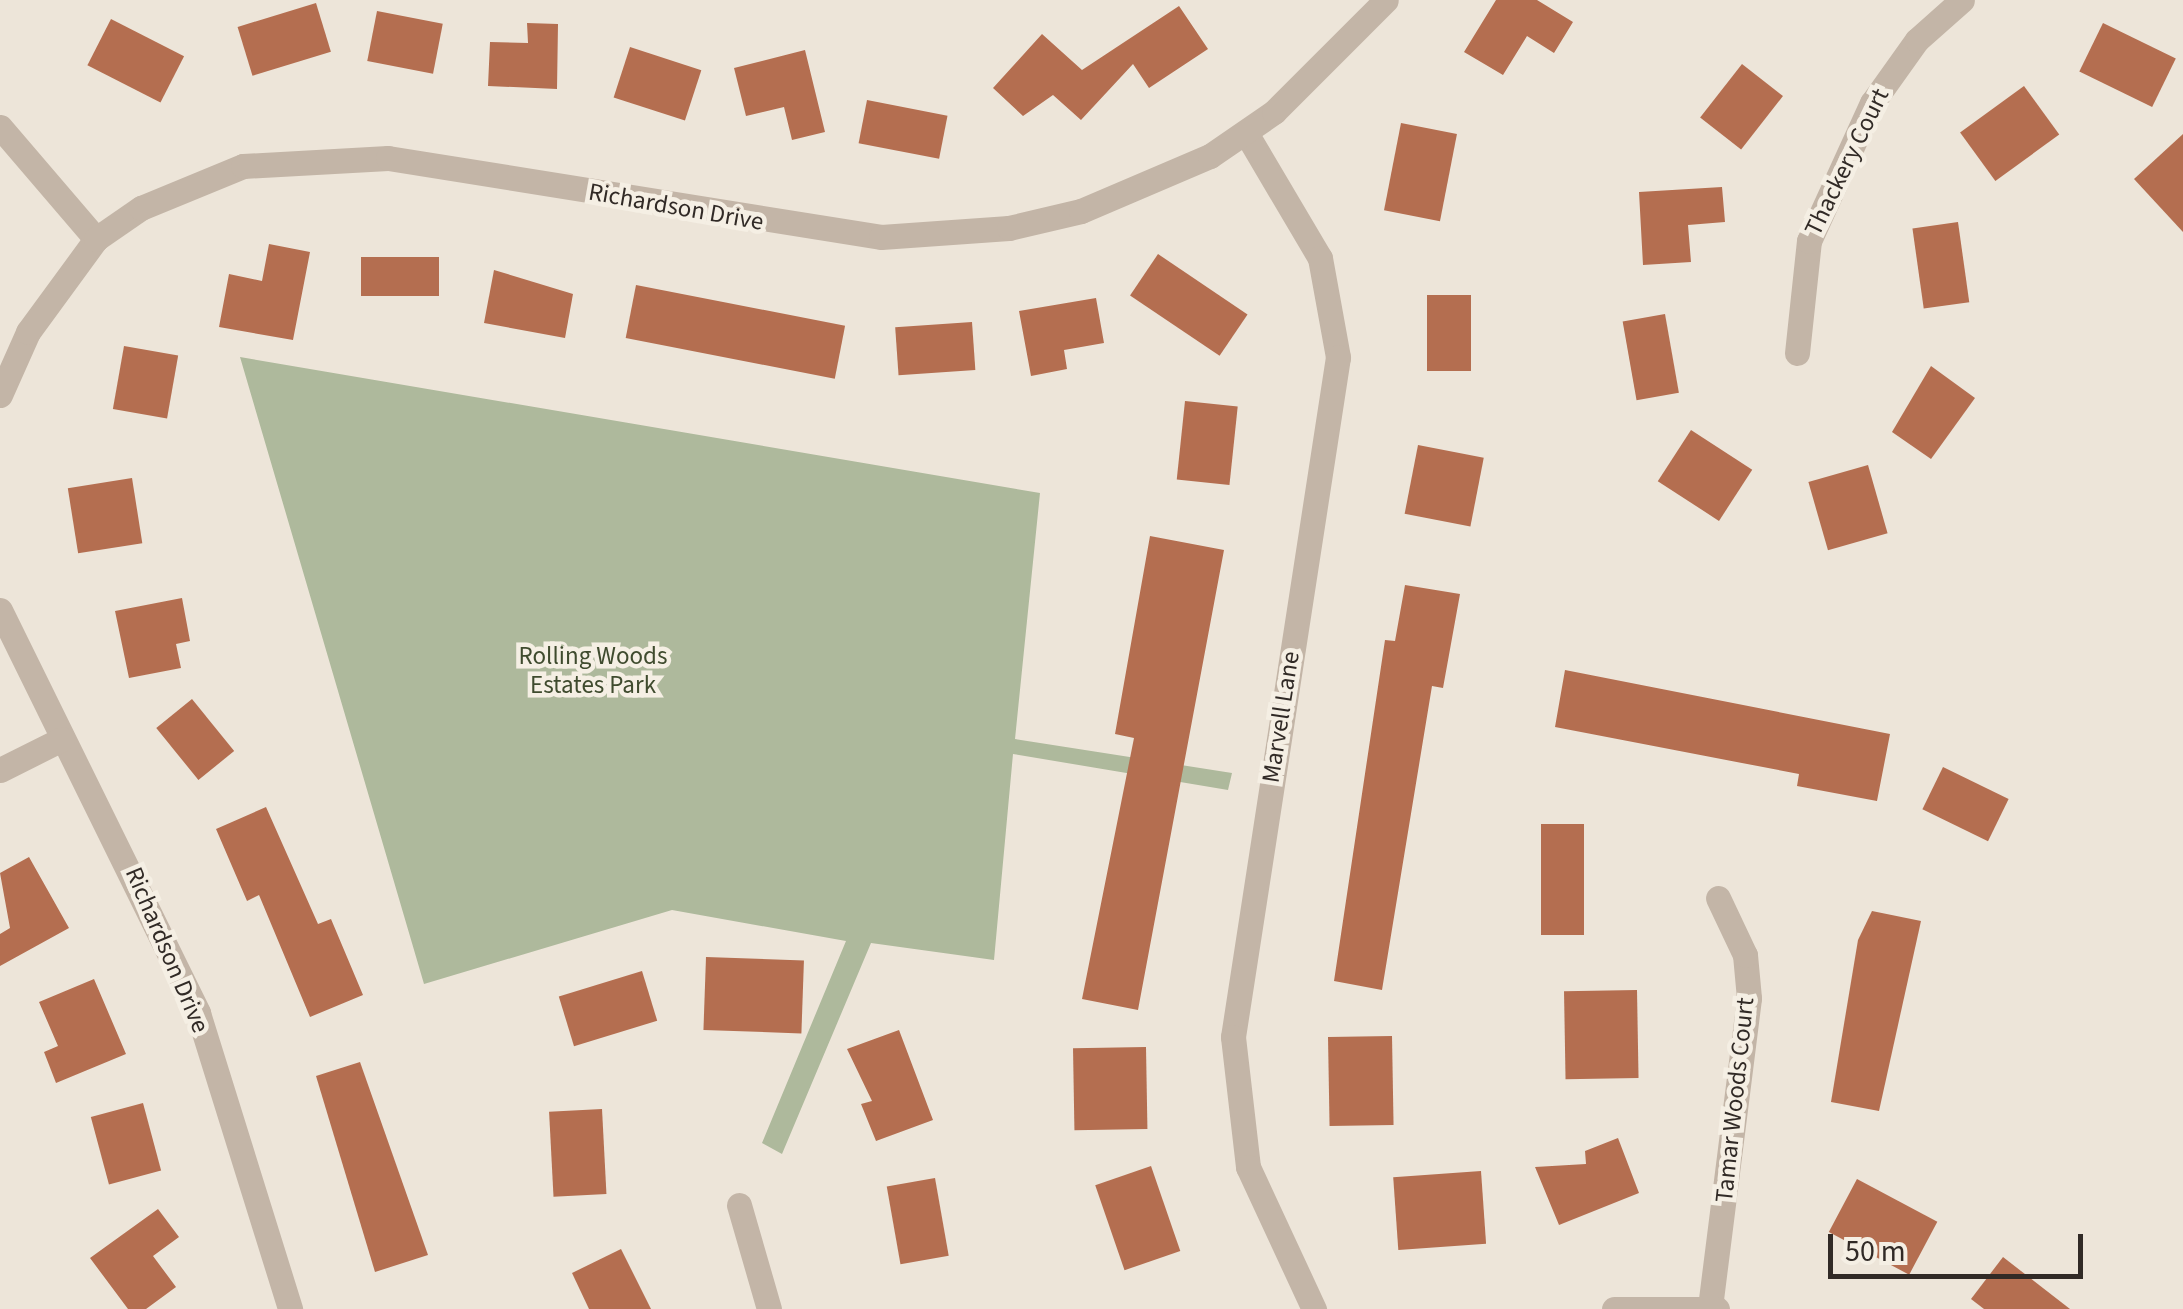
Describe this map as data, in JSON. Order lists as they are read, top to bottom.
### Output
{
  "streets": {
    "street": [
      "Thackery Court",
      "Richardson Drive",
      "Marvell Lane",
      "Tamar Woods Court"
    ]
  },
  "crossings": [
    ["Richardson Drive", "Marvell Lane"]
  ],
  "parks": ["Rolling Woods Estates Park"],
  "scale_bar": "50 m"
}
